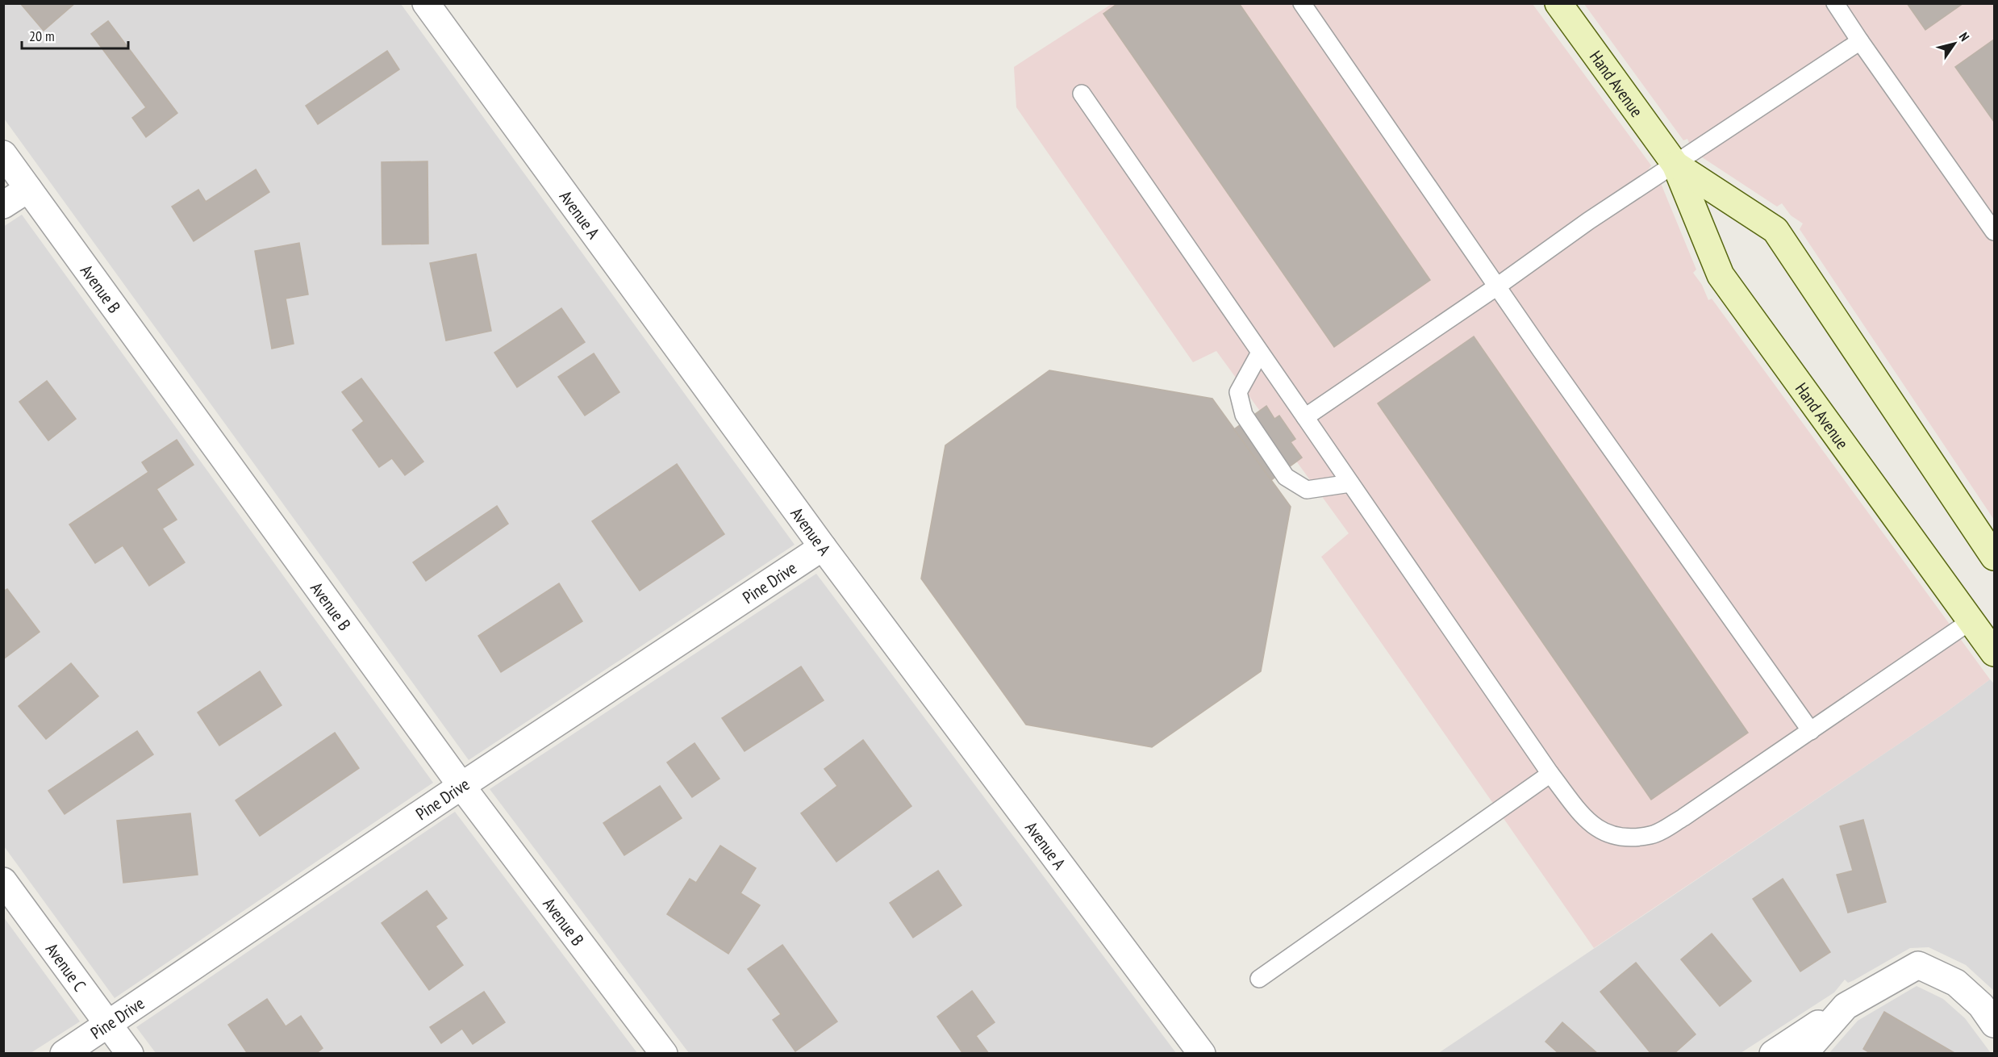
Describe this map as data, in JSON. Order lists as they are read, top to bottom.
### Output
{
  "streets": {
    "street": [
      "Hand Avenue",
      "Avenue A",
      "Avenue B",
      "Pine Drive",
      "Avenue C"
    ]
  },
  "crossings": [
    ["Avenue A", "Pine Drive"],
    ["Avenue B", "Pine Drive"],
    ["Pine Drive", "Avenue C"]
  ],
  "scale_bar": "20 m",
  "north": "top right"
}
